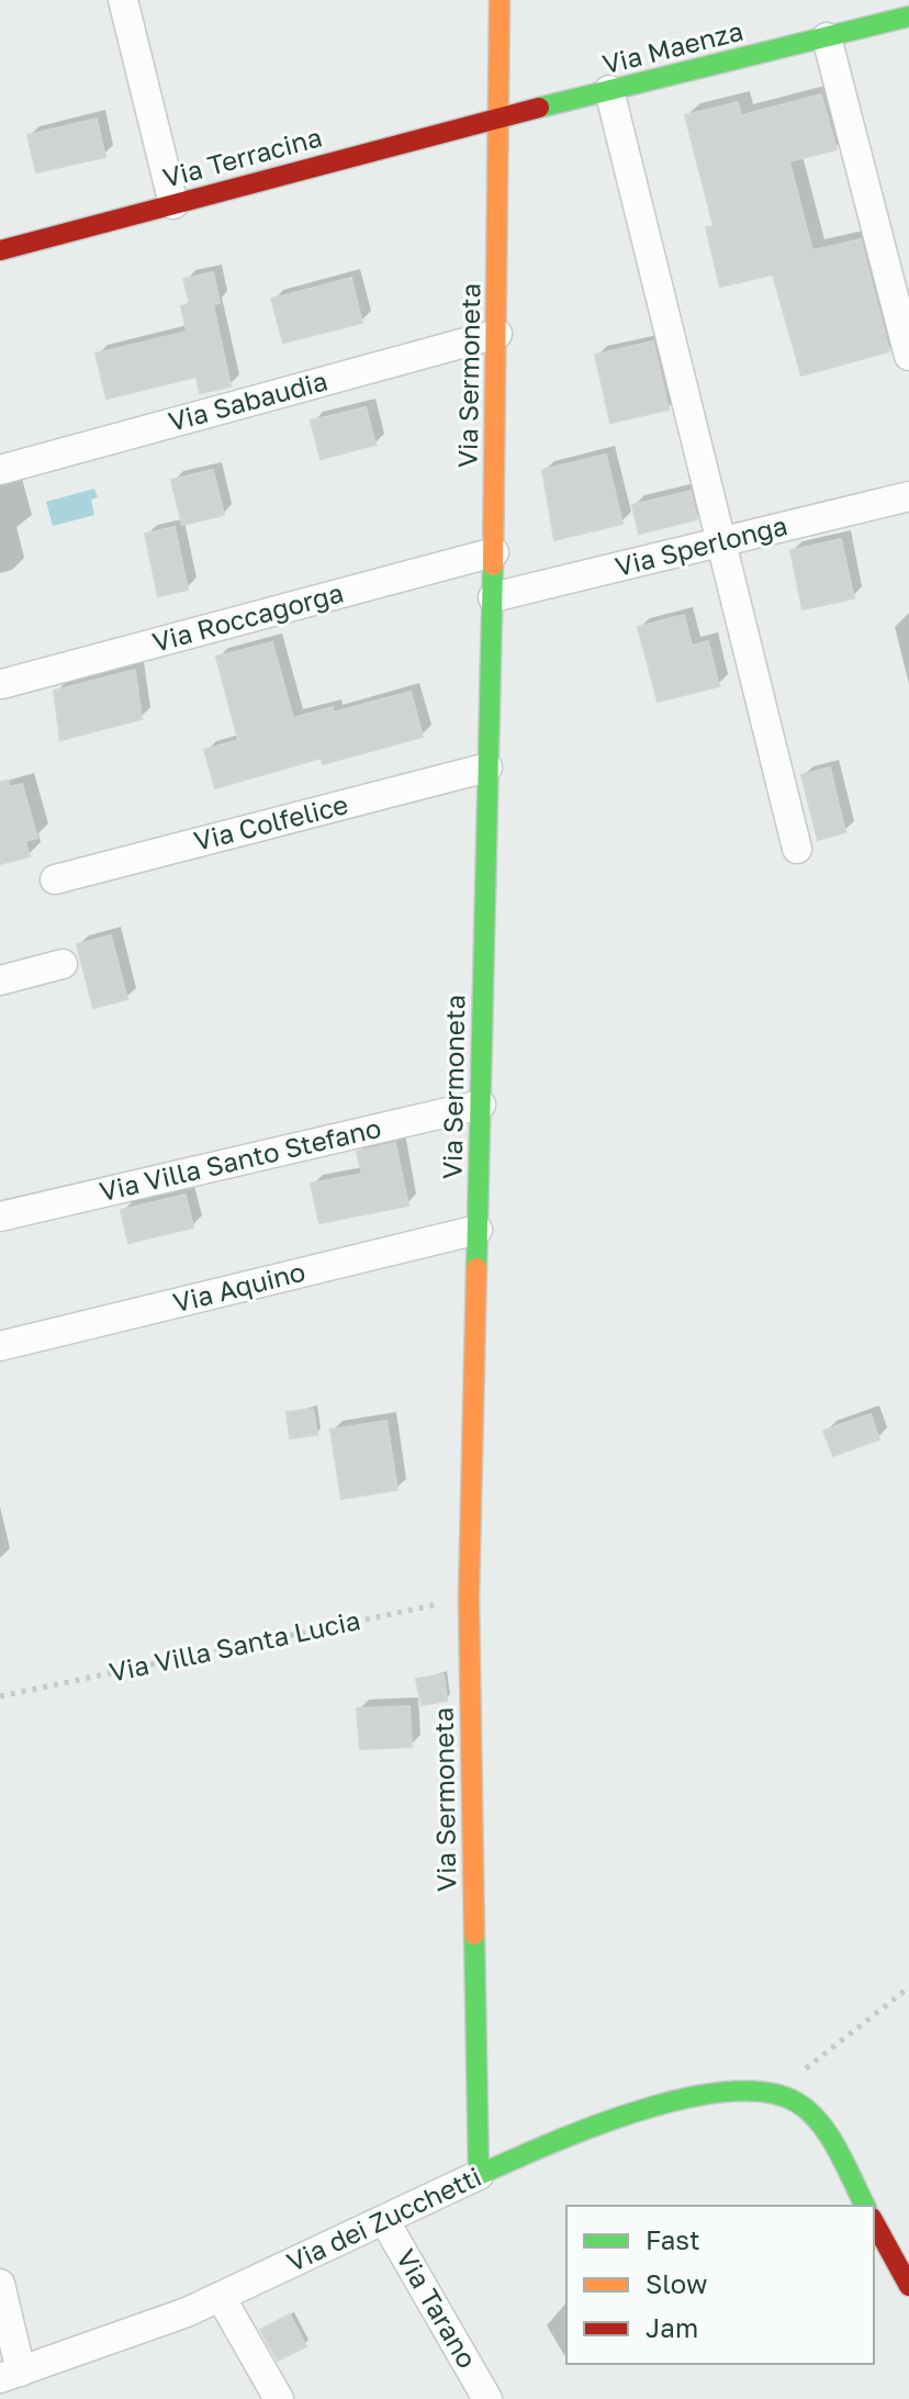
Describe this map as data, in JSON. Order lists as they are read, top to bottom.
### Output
{
  "streets": {
    "street": [
      "Via Maenza",
      "Via Terracina",
      "Via Sermoneta",
      "Via Sabaudia",
      "Via Sperlonga",
      "Via Roccagorga",
      "Via Colfelice",
      "Via Villa Santo Stefano",
      "Via Aquino",
      "Via dei Zucchetti",
      "Via Tarano"
    ],
    "path": ["Via Villa Santa Lucia"]
  },
  "crossings": [
    ["Via Maenza", "Via Terracina"],
    ["Via Maenza", "Via Sermoneta"],
    ["Via Terracina", "Via Sermoneta"],
    ["Via Sermoneta", "Via Sabaudia"],
    ["Via Sermoneta", "Via Sperlonga"],
    ["Via Sermoneta", "Via Roccagorga"],
    ["Via Sermoneta", "Via Colfelice"],
    ["Via Sermoneta", "Via Villa Santo Stefano"],
    ["Via Sermoneta", "Via Aquino"],
    ["Via Sermoneta", "Via Villa Santa Lucia"],
    ["Via Sermoneta", "Via dei Zucchetti"],
    ["Via dei Zucchetti", "Via Tarano"]
  ],
  "legend": ["Fast", "Slow", "Jam"]
}
